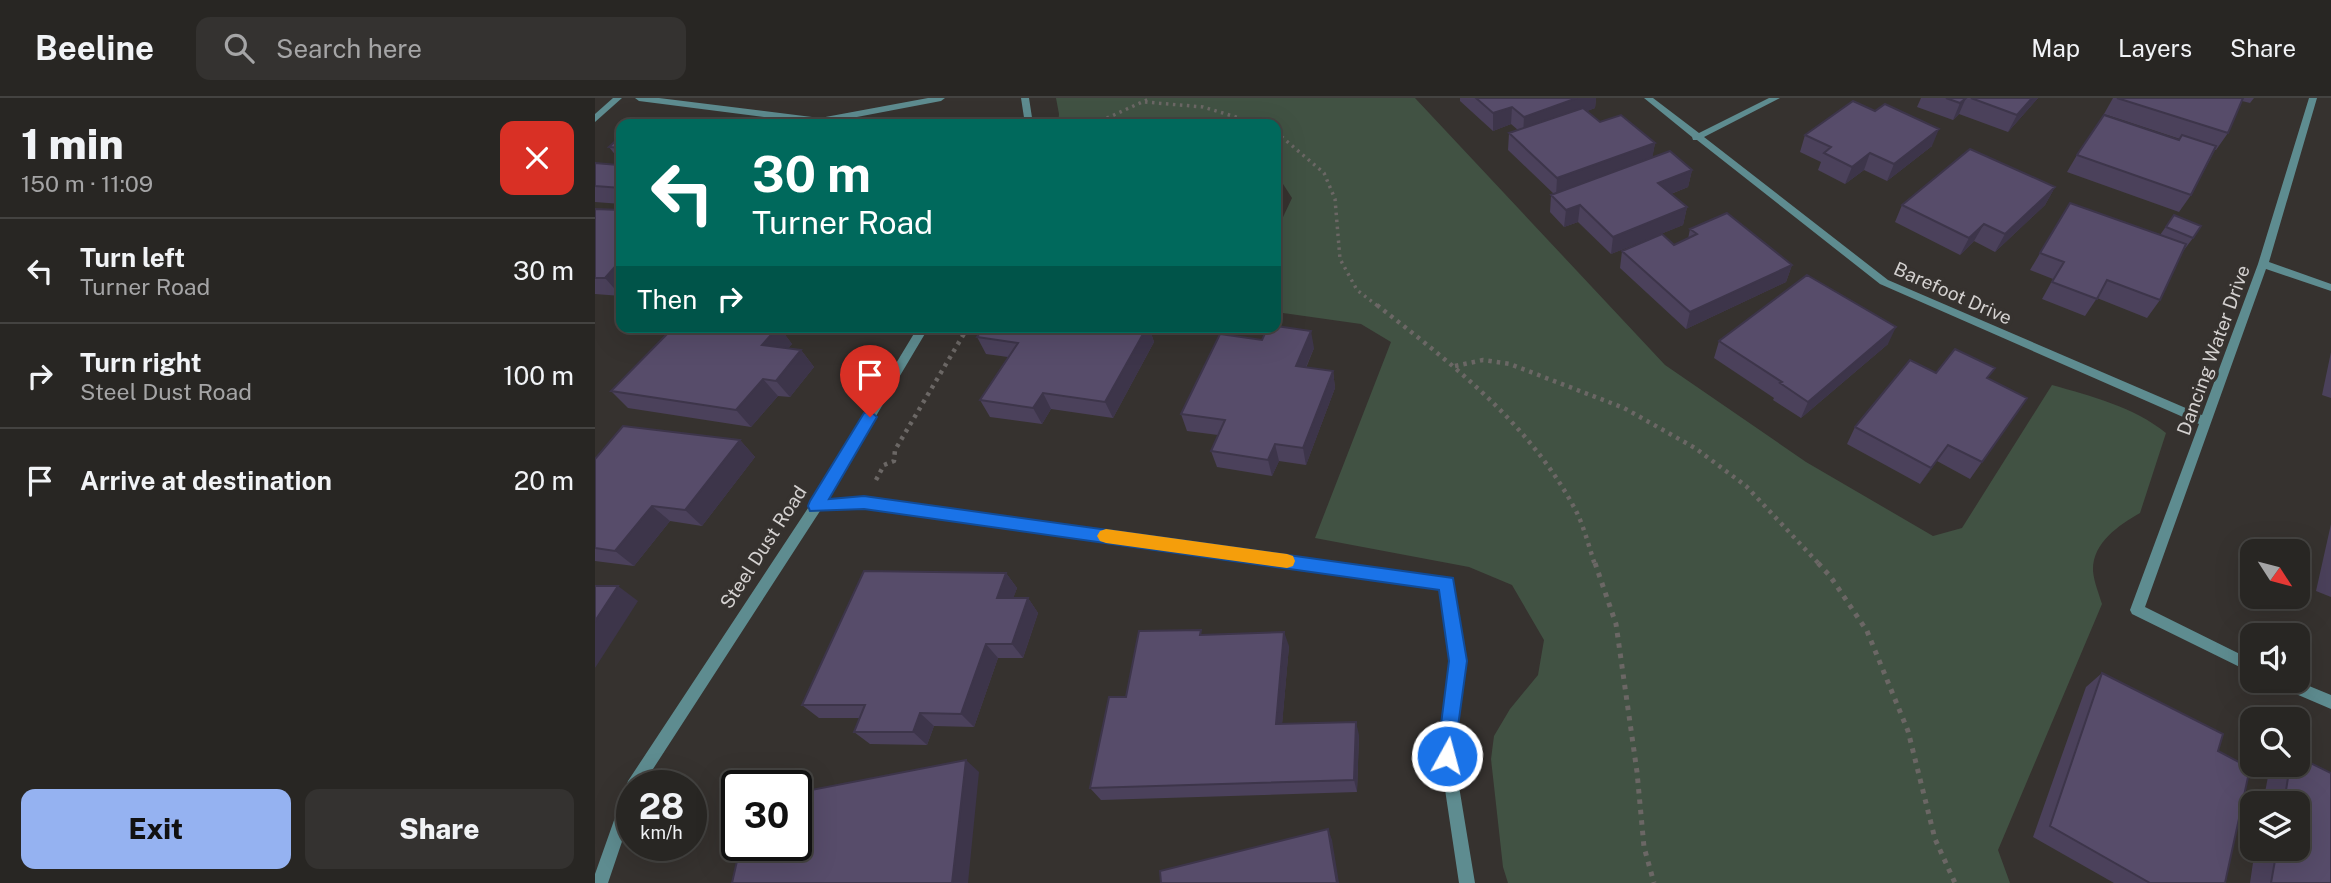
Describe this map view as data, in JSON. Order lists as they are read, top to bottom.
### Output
{
  "streets": {
    "street": ["Barefoot Drive", "Dancing Water Drive", "Steel Dust Road"]
  },
  "crossings": [
    ["Barefoot Drive", "Dancing Water Drive"]
  ],
  "north": "bottom right",
  "page": {
    "header": "Beeline",
    "search": "Search here",
    "nav": ["Map", "Layers", "Share"],
    "heading": ["1 min", "150 m · 11:09"],
    "turn": ["30 m", "Turner Road"],
    "list": [
      {
        "name": "Turn left",
        "note": "Turner Road",
        "value": "30 m"
      },
      {
        "name": "Turn right",
        "note": "Steel Dust Road",
        "value": "100 m"
      },
      {
        "name": "Arrive at destination",
        "value": "20 m"
      }
    ],
    "then": "Then",
    "speed": "28 km/h",
    "limit": "30",
    "buttons": ["Exit", "Share"]
  }
}
